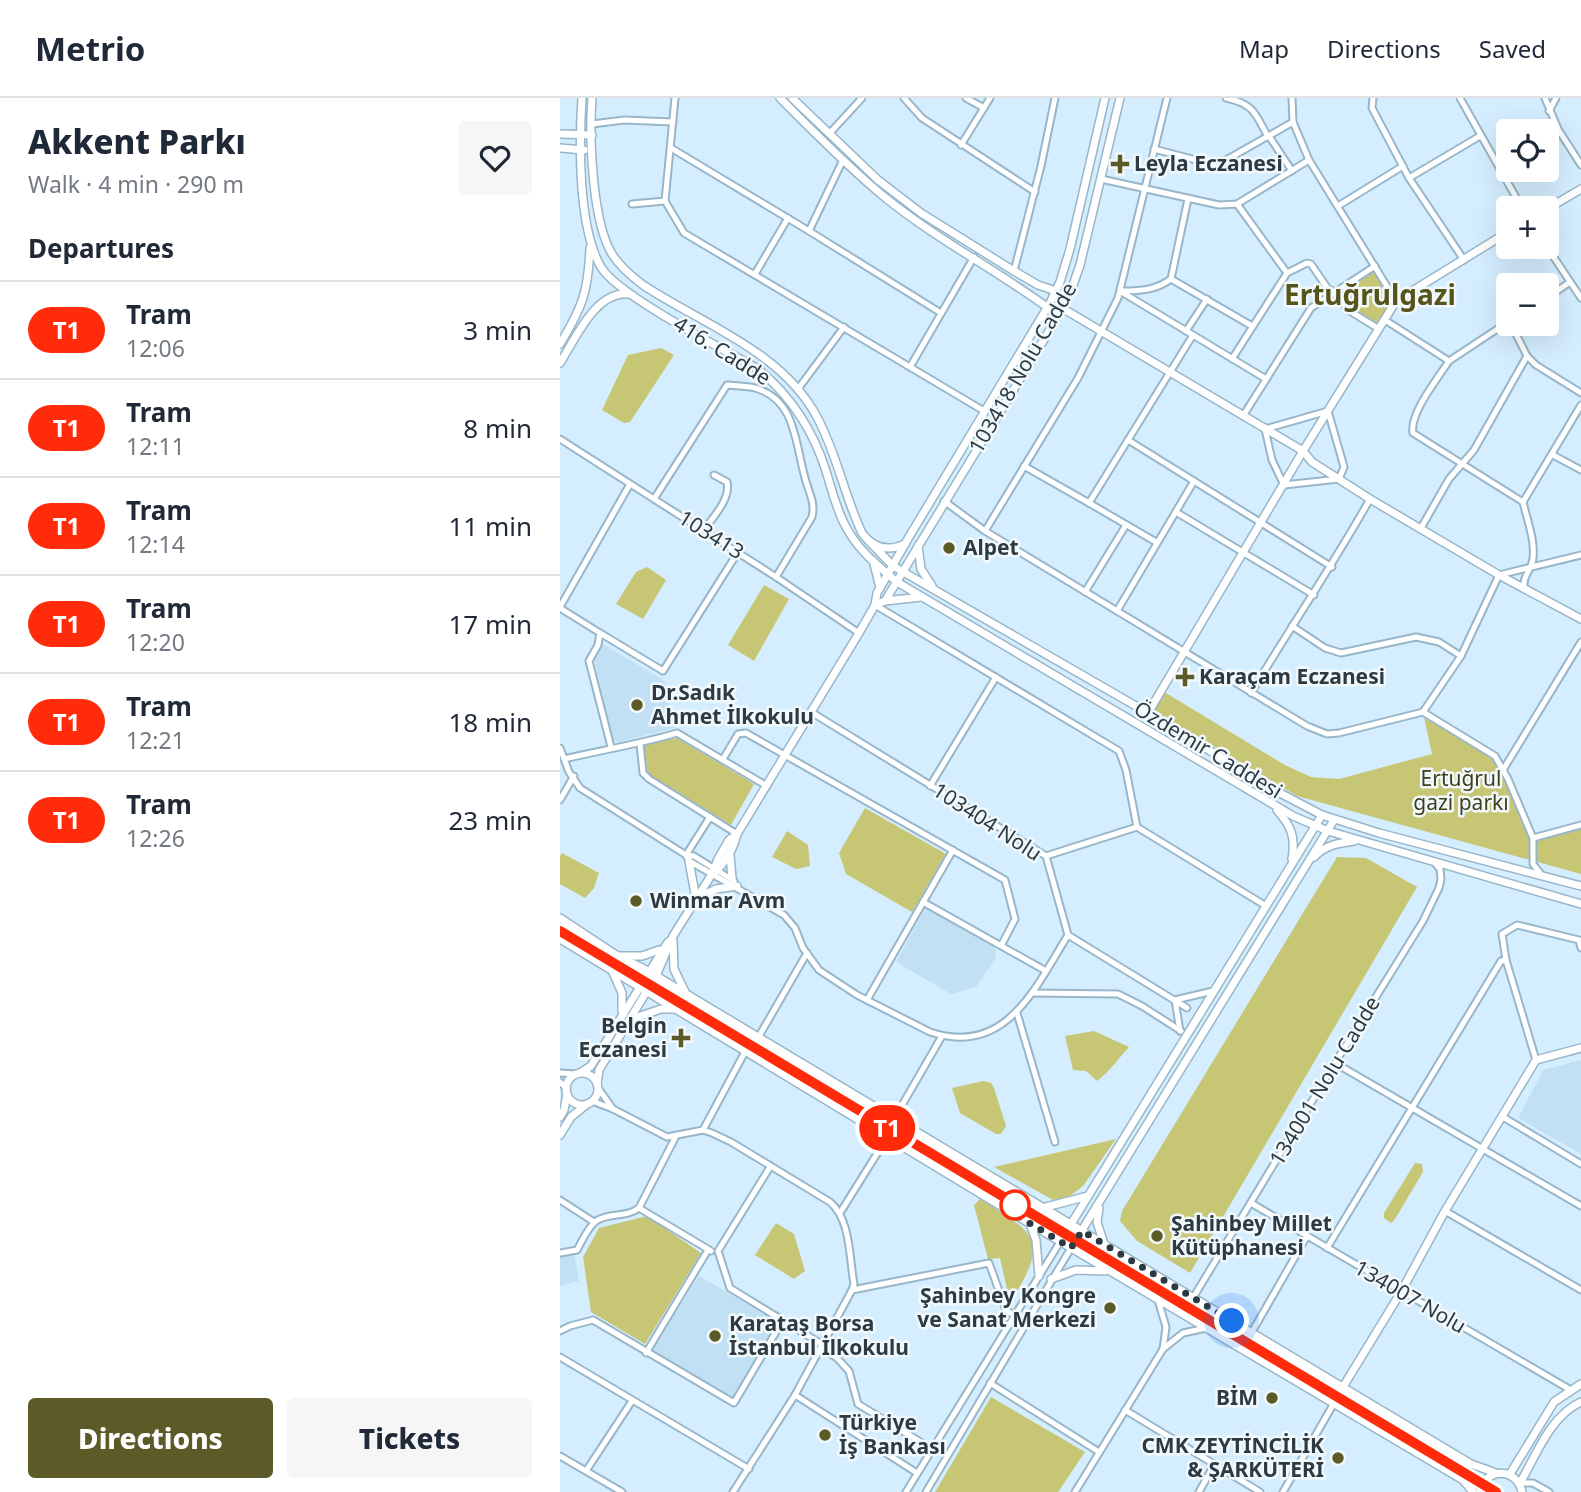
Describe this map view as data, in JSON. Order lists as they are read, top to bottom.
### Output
{
  "streets": {
    "main road": ["416. Cadde", "103418 Nolu Cadde", "Özdemir Caddesi"],
    "street": [
      "103413",
      "103404 Nolu",
      "134001 Nolu Cadde",
      "134007 Nolu"
    ]
  },
  "crossings": [
    ["416. Cadde", "103418 Nolu Cadde"],
    ["416. Cadde", "Özdemir Caddesi"],
    ["103418 Nolu Cadde", "Özdemir Caddesi"],
    ["Özdemir Caddesi", "134001 Nolu Cadde"],
    ["134001 Nolu Cadde", "134007 Nolu"]
  ],
  "districts": ["Ertuğrulgazi"],
  "parks": ["Ertuğrul gazi parkı"],
  "places": {
    "health": ["Leyla Eczanesi", "Karaçam Eczanesi", "Belgin Eczanesi"],
    "other": [
      "Alpet",
      "Dr.Sadık Ahmet İlkokulu",
      "Winmar Avm",
      "Şahinbey Millet Kütüphanesi",
      "Şahinbey Kongre ve Sanat Merkezi",
      "Karataş Borsa İstanbul İlkokulu",
      "BİM",
      "Türkiye İş Bankası",
      "CMK ZEYTİNCİLİK & ŞARKÜTERİ"
    ]
  },
  "lines": ["tram line T1"],
  "page": {
    "header": "Metrio",
    "nav": ["Map", "Directions", "Saved"],
    "heading": [
      ["Akkent Parkı", "Walk · 4 min · 290 m"],
      "Departures"
    ],
    "on_map": "T1",
    "map_buttons": ["+", "−"],
    "list": [
      {
        "mark": "T1",
        "name": "Tram",
        "note": "12:06",
        "value": "3 min"
      },
      {
        "mark": "T1",
        "name": "Tram",
        "note": "12:11",
        "value": "8 min"
      },
      {
        "mark": "T1",
        "name": "Tram",
        "note": "12:14",
        "value": "11 min"
      },
      {
        "mark": "T1",
        "name": "Tram",
        "note": "12:20",
        "value": "17 min"
      },
      {
        "mark": "T1",
        "name": "Tram",
        "note": "12:21",
        "value": "18 min"
      },
      {
        "mark": "T1",
        "name": "Tram",
        "note": "12:26",
        "value": "23 min"
      }
    ],
    "buttons": ["Directions", "Tickets"]
  }
}
